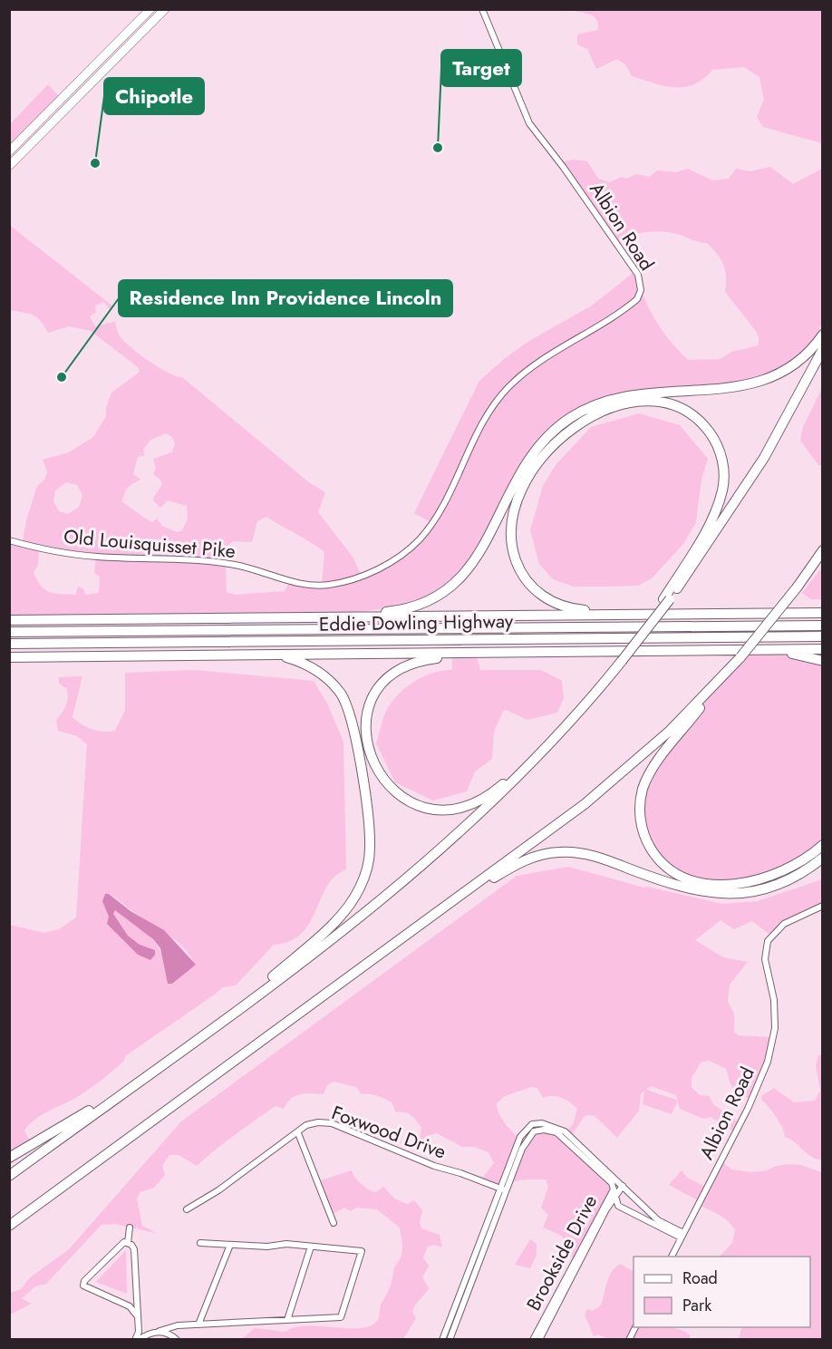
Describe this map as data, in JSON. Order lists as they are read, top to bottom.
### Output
{
  "streets": {
    "highway": ["Eddie Dowling Highway"],
    "street": [
      "Albion Road",
      "Old Louisquisset Pike",
      "Foxwood Drive",
      "Brookside Drive"
    ]
  },
  "crossings": [
    ["Albion Road", "Old Louisquisset Pike"]
  ],
  "places": ["Target", "Chipotle", "Residence Inn Providence Lincoln"],
  "legend": ["Road", "Park"]
}
